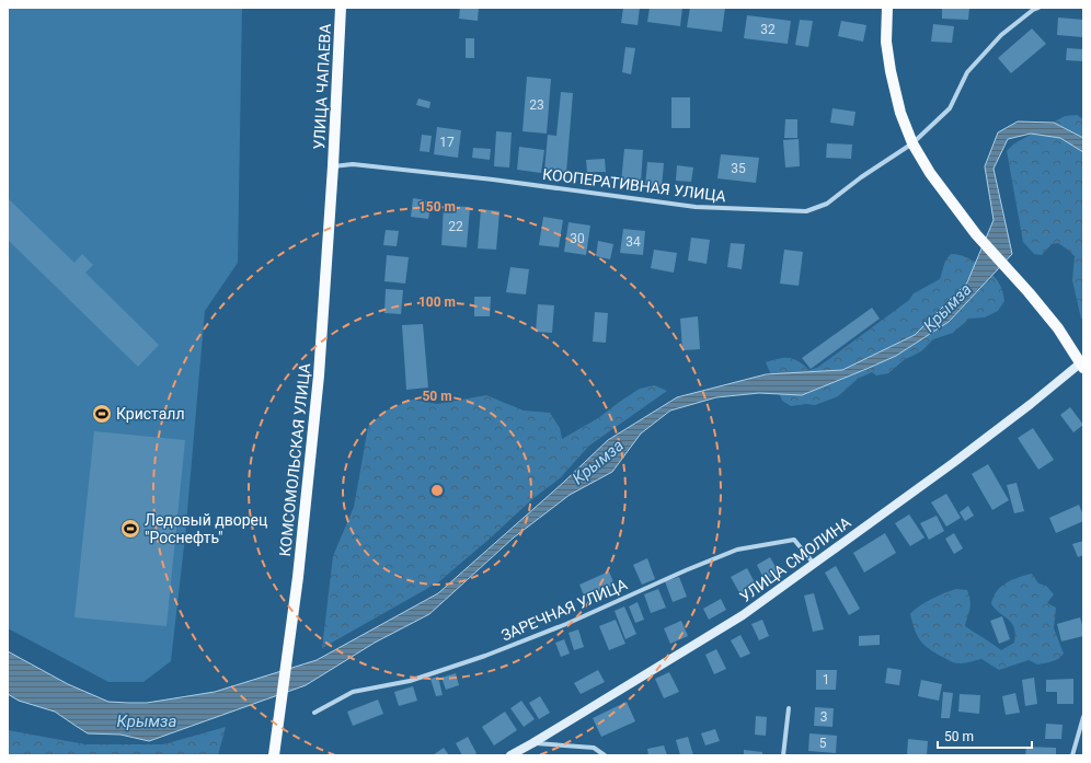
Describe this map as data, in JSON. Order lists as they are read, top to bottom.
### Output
{
  "streets": {
    "main road": ["УЛИЦА ЧАПАЕВА", "КОМСОМОЛЬСКАЯ УЛИЦА"],
    "street": ["КООПЕРАТИВНАЯ УЛИЦА", "УЛИЦА СМОЛИНА", "ЗАРЕЧНАЯ УЛИЦА"]
  },
  "crossings": [
    ["УЛИЦА ЧАПАЕВА", "КООПЕРАТИВНАЯ УЛИЦА"],
    ["УЛИЦА ЧАПАЕВА", "КОМСОМОЛЬСКАЯ УЛИЦА"],
    ["КООПЕРАТИВНАЯ УЛИЦА", "КОМСОМОЛЬСКАЯ УЛИЦА"],
    ["УЛИЦА СМОЛИНА", "ЗАРЕЧНАЯ УЛИЦА"]
  ],
  "water": ["Крымза"],
  "places": {
    "sports": ["Кристалл", "Ледовый дворец \"Роснефть\""]
  },
  "house_numbers": [
    "32",
    "23",
    "17",
    "35",
    "22",
    "30",
    "34",
    "1",
    "3",
    "5"
  ],
  "scale_bar": "50 m",
  "rings": ["150 m", "100 m", "50 m"]
}
